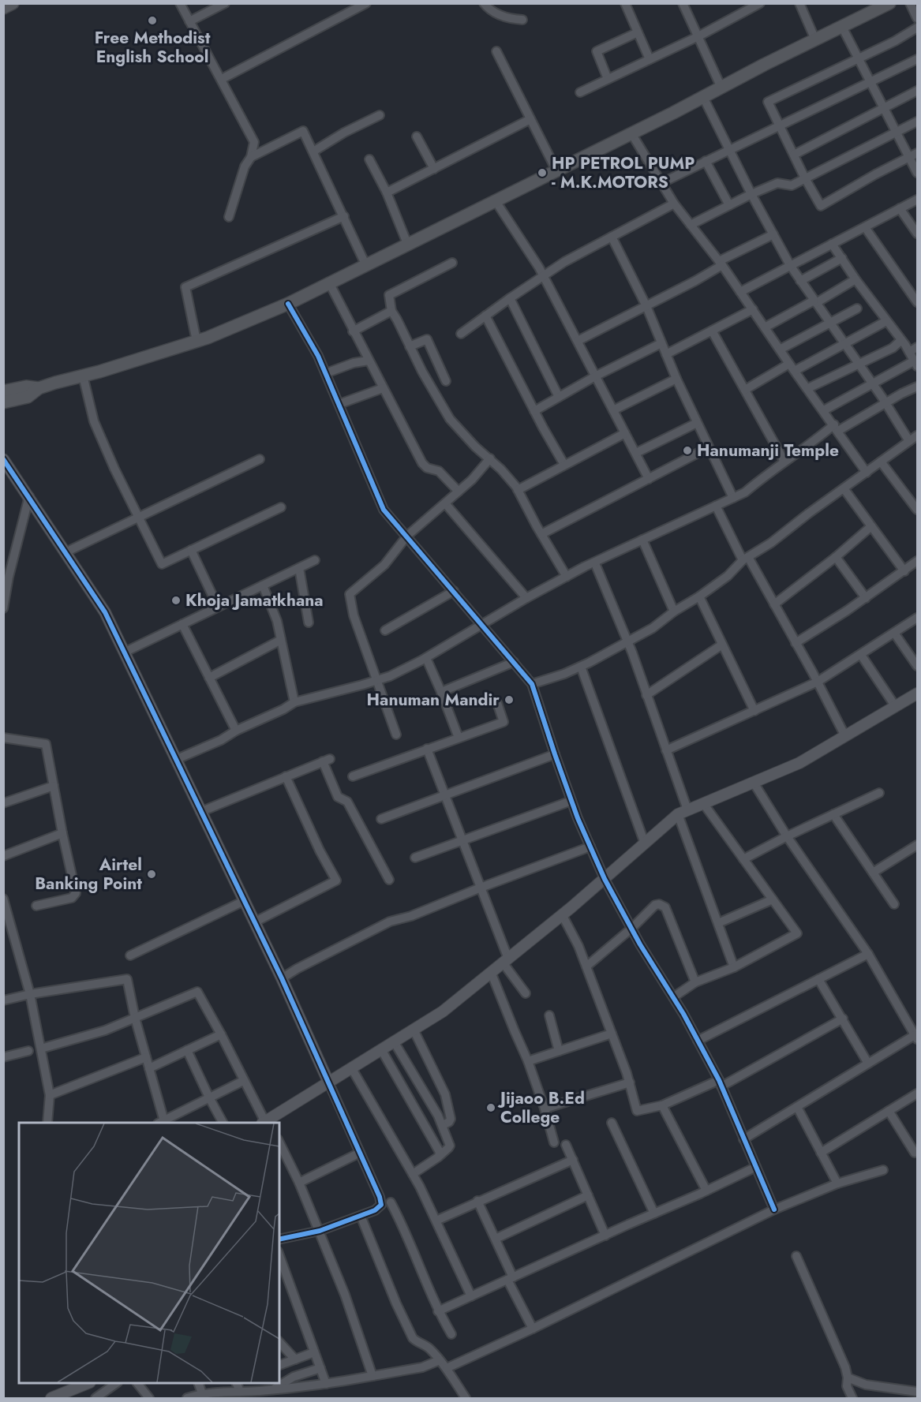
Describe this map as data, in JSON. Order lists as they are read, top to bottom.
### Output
{
  "places": [
    "Free Methodist English School",
    "HP PETROL PUMP - M.K.MOTORS",
    "Hanumanji Temple",
    "Khoja Jamatkhana",
    "Hanuman Mandir",
    "Airtel Banking Point",
    "Jijaoo B.Ed College"
  ]
}
